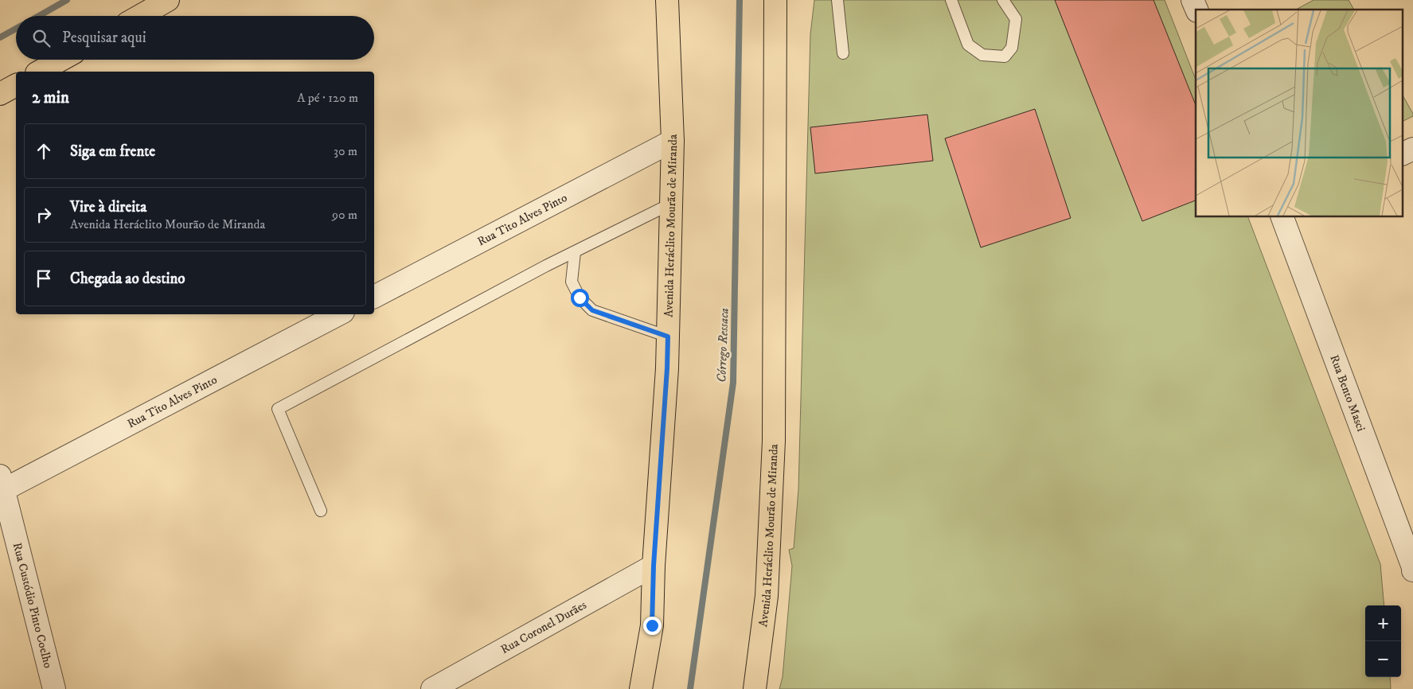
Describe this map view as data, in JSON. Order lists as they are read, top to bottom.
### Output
{
  "streets": {
    "main road": ["Avenida Heráclito Mourão de Miranda"],
    "street": [
      "Rua Tito Alves Pinto",
      "Rua Bento Masci",
      "Rua Custódio Pinto Coelho",
      "Rua Coronel Durães"
    ]
  },
  "crossings": [
    ["Rua Tito Alves Pinto", "Avenida Heráclito Mourão de Miranda"],
    ["Rua Tito Alves Pinto", "Rua Custódio Pinto Coelho"],
    ["Avenida Heráclito Mourão de Miranda", "Rua Coronel Durães"]
  ],
  "water": ["Córrego Ressaca"],
  "page": {
    "search": "Pesquisar aqui",
    "heading": ["2 min", "A pé · 120 m"],
    "list": [
      ["Siga em frente", "30 m"],
      ["Vire à direita", "Avenida Heráclito Mourão de Miranda", "90 m"],
      "Chegada ao destino"
    ],
    "map_buttons": ["+", "−"]
  }
}
